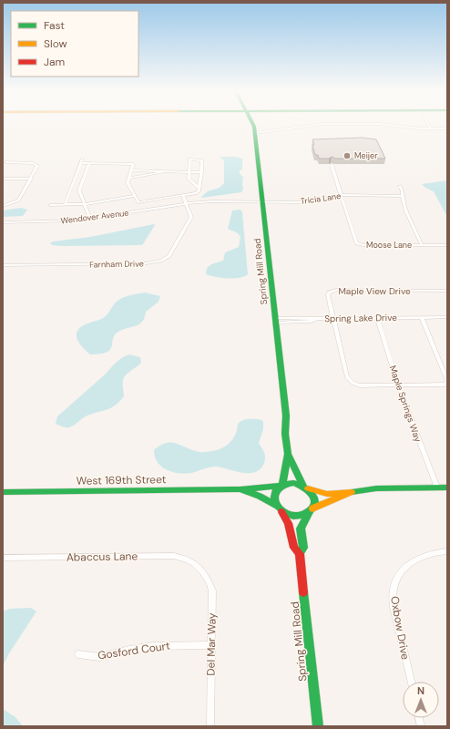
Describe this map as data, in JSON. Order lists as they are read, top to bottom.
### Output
{
  "streets": {
    "street": [
      "Tricia Lane",
      "Wendover Avenue",
      "Moose Lane",
      "Farnham Drive",
      "Spring Mill Road",
      "Maple View Drive",
      "Spring Lake Drive",
      "Maple Springs Way",
      "West 169th Street",
      "Abaccus Lane",
      "Oxbow Drive",
      "Del Mar Way",
      "Gosford Court"
    ]
  },
  "crossings": [
    ["Tricia Lane", "Wendover Avenue"],
    ["Tricia Lane", "Moose Lane"],
    ["Tricia Lane", "Spring Mill Road"],
    ["Wendover Avenue", "Farnham Drive"],
    ["Wendover Avenue", "Spring Mill Road"],
    ["Spring Mill Road", "Spring Lake Drive"],
    ["Spring Mill Road", "West 169th Street"],
    ["Maple View Drive", "Spring Lake Drive"],
    ["Spring Lake Drive", "Maple Springs Way"],
    ["Abaccus Lane", "Del Mar Way"],
    ["Del Mar Way", "Gosford Court"]
  ],
  "places": ["Meijer"],
  "legend": ["Fast", "Slow", "Jam"],
  "north": "top"
}
